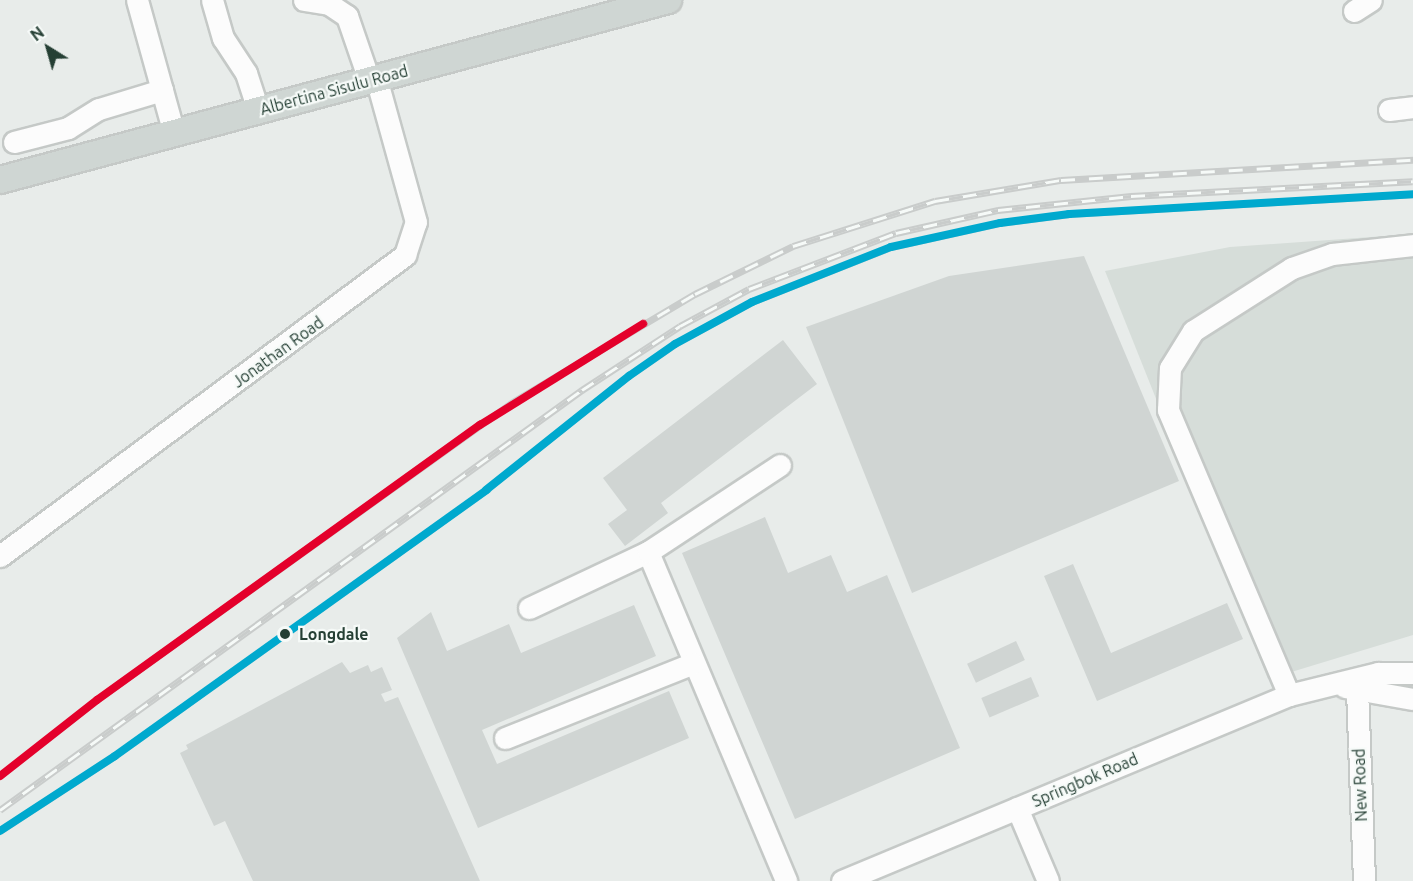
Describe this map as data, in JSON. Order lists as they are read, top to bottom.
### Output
{
  "streets": {
    "main road": ["Albertina Sisulu Road"],
    "street": ["Jonathan Road", "Springbok Road", "New Road"]
  },
  "crossings": [
    ["Albertina Sisulu Road", "Jonathan Road"],
    ["Springbok Road", "New Road"]
  ],
  "places": ["Longdale"],
  "north": "top left"
}
